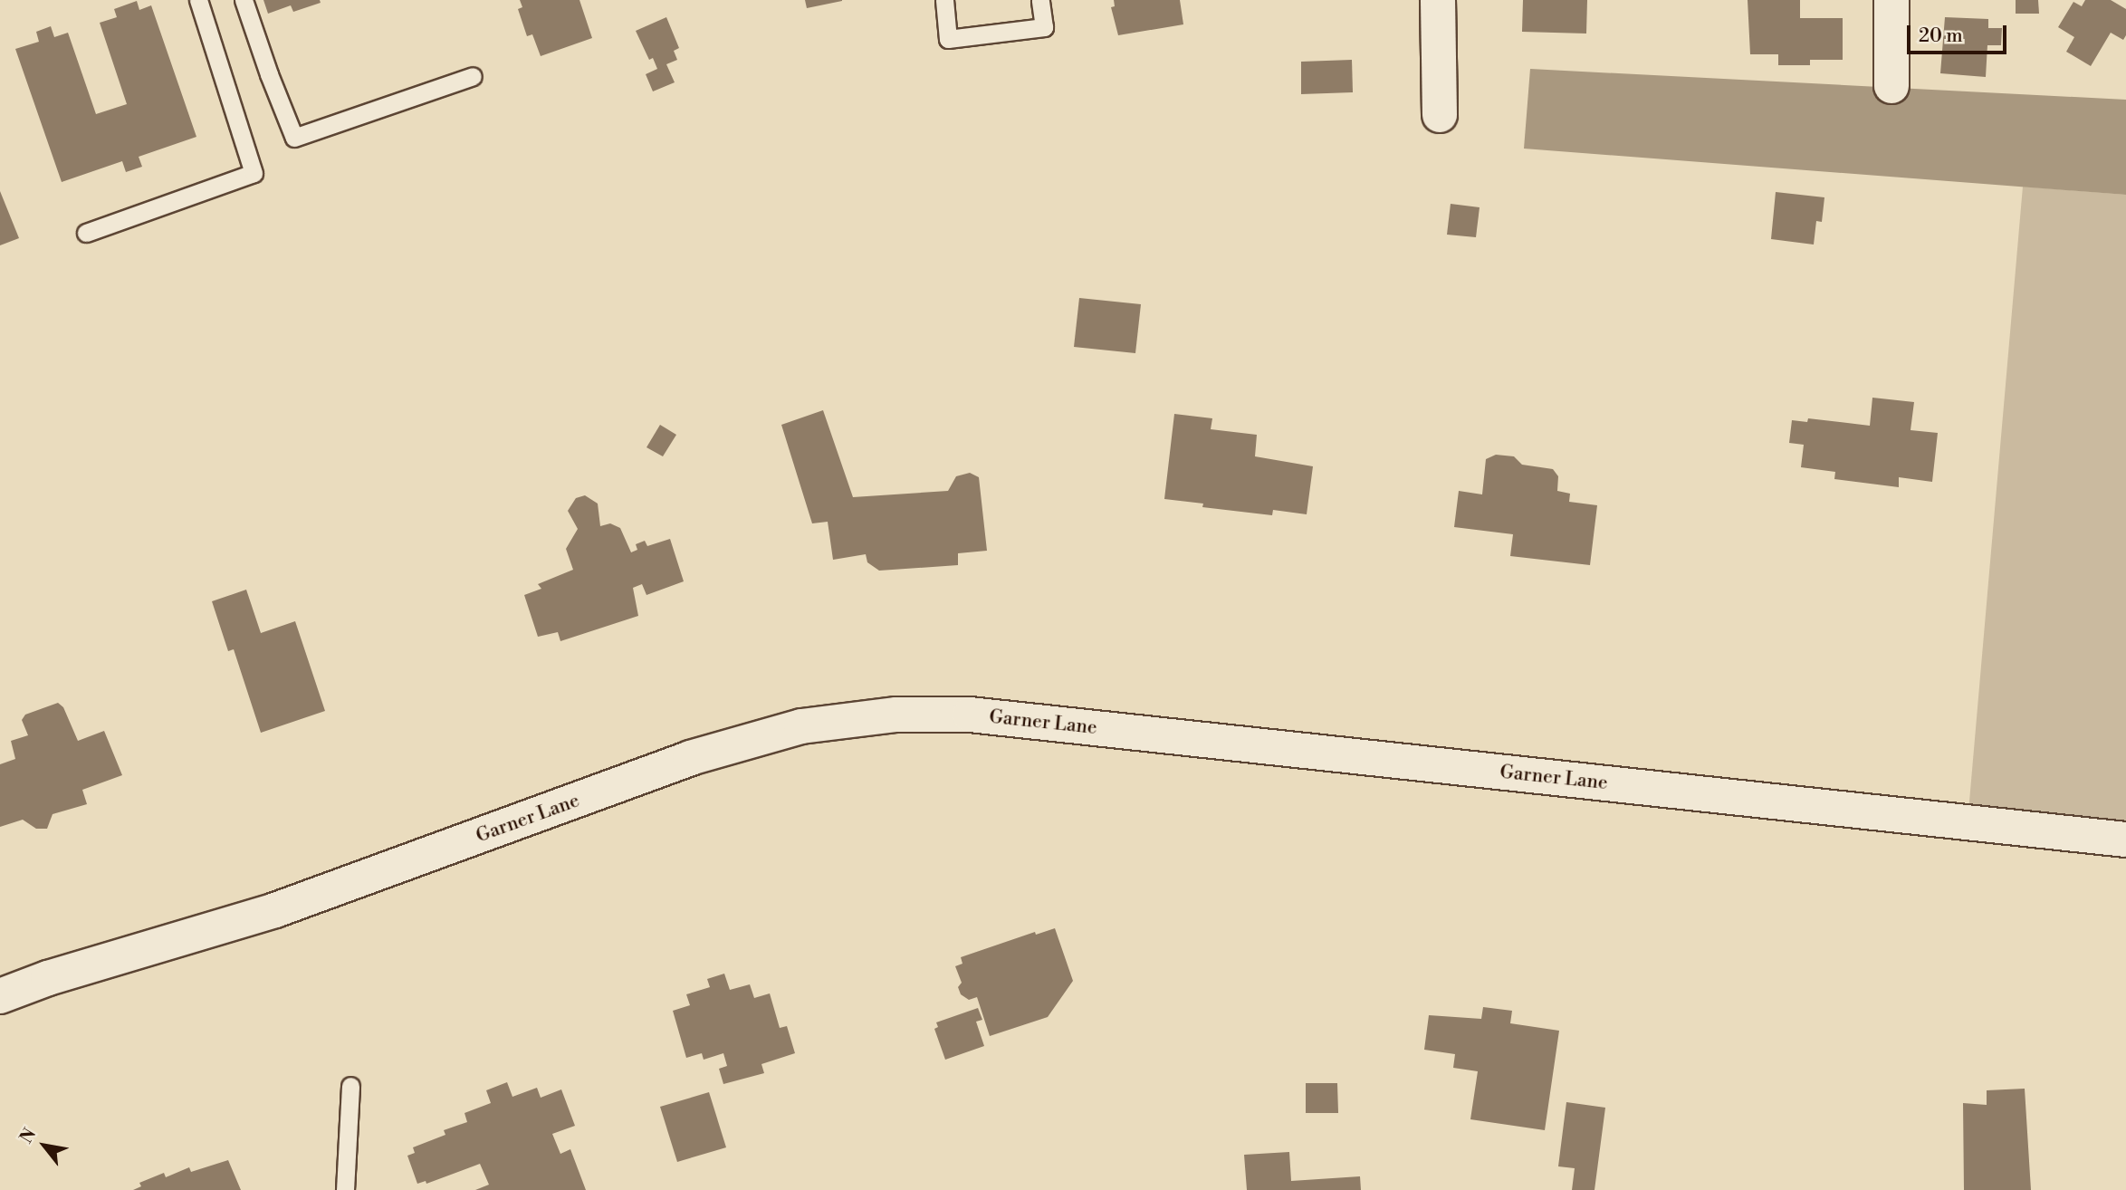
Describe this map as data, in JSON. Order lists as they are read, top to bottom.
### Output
{
  "streets": {
    "street": ["Garner Lane"]
  },
  "scale_bar": "20 m",
  "north": "top left"
}
